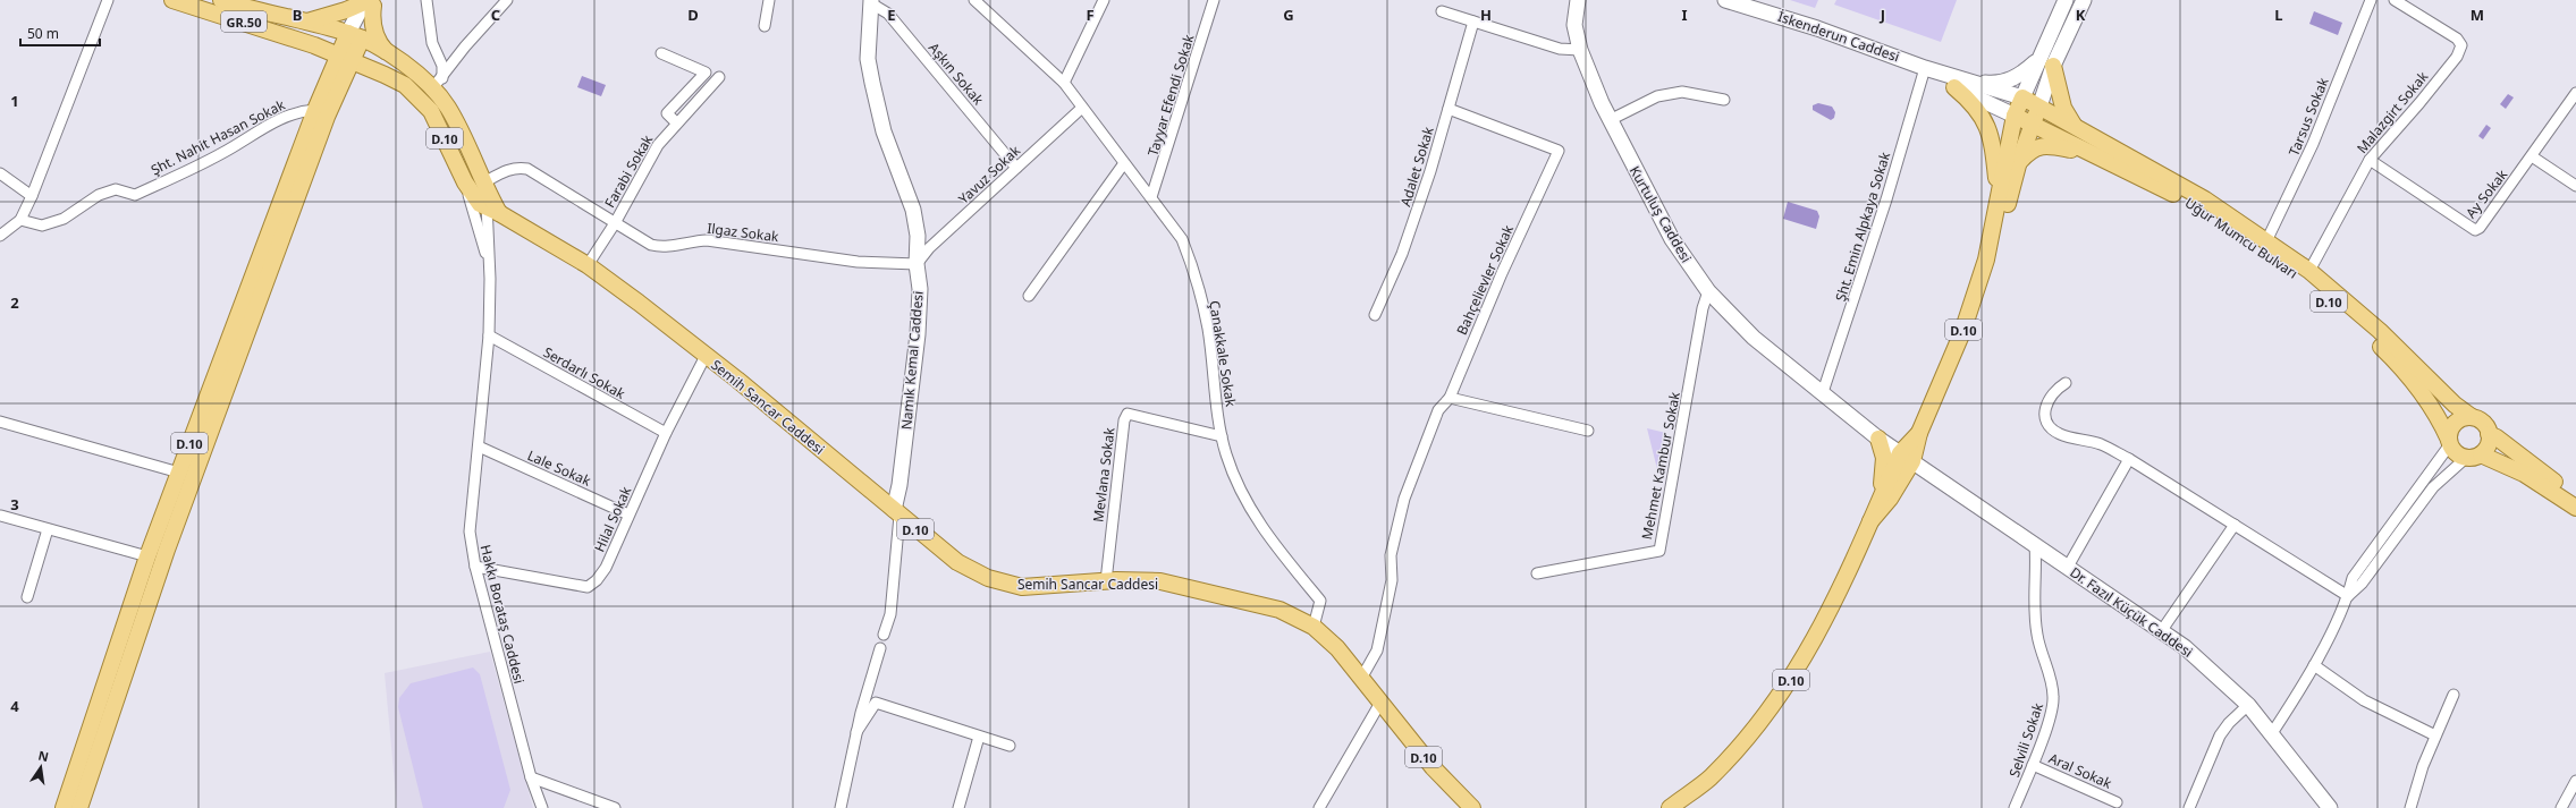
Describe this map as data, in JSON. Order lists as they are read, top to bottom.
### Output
{
  "streets": {
    "main road": [
      "GR.50",
      "D.10",
      "Uğur Mumcu Bulvarı",
      "Semih Sancar Caddesi"
    ],
    "street": [
      "İskenderun Caddesi",
      "Aşkın Sokak",
      "Tayyar Efendi Sokak",
      "Malazgirt Sokak",
      "Tarsus Sokak",
      "Şht. Nahit Hasan Sokak",
      "Adalet Sokak",
      "Farabi Sokak",
      "Yavuz Sokak",
      "Ay Sokak",
      "Kurtuluş Caddesi",
      "Şht. Emin Alpkaya Sokak",
      "Ilgaz Sokak",
      "Bahçelievler Sokak",
      "Çanakkale Sokak",
      "Namık Kemal Caddesi",
      "Serdarlı Sokak",
      "Mehmet Kambur Sokak",
      "Lale Sokak",
      "Mevlana Sokak",
      "Hilal Sokak",
      "Dr. Fazıl Küçük Caddesi",
      "Hakkı Borataş Caddesi",
      "Selvili Sokak",
      "Aral Sokak"
    ]
  },
  "crossings": [
    ["GR.50", "D.10"],
    ["GR.50", "Semih Sancar Caddesi"],
    ["İskenderun Caddesi", "Şht. Emin Alpkaya Sokak"],
    ["Aşkın Sokak", "Yavuz Sokak"],
    ["Aşkın Sokak", "Namık Kemal Caddesi"],
    ["Tayyar Efendi Sokak", "Çanakkale Sokak"],
    ["Malazgirt Sokak", "Ay Sokak"],
    ["Malazgirt Sokak", "Uğur Mumcu Bulvarı"],
    ["Tarsus Sokak", "Uğur Mumcu Bulvarı"],
    ["Şht. Nahit Hasan Sokak", "D.10"],
    ["D.10", "Kurtuluş Caddesi"],
    ["D.10", "Uğur Mumcu Bulvarı"],
    ["D.10", "Semih Sancar Caddesi"],
    ["D.10", "Dr. Fazıl Küçük Caddesi"],
    ["Adalet Sokak", "Bahçelievler Sokak"],
    ["Farabi Sokak", "Ilgaz Sokak"],
    ["Farabi Sokak", "Semih Sancar Caddesi"],
    ["Yavuz Sokak", "Ilgaz Sokak"],
    ["Yavuz Sokak", "Çanakkale Sokak"],
    ["Yavuz Sokak", "Namık Kemal Caddesi"],
    ["Kurtuluş Caddesi", "Şht. Emin Alpkaya Sokak"],
    ["Kurtuluş Caddesi", "Mehmet Kambur Sokak"],
    ["Kurtuluş Caddesi", "Dr. Fazıl Küçük Caddesi"],
    ["Ilgaz Sokak", "Namık Kemal Caddesi"],
    ["Ilgaz Sokak", "Semih Sancar Caddesi"],
    ["Çanakkale Sokak", "Semih Sancar Caddesi"],
    ["Çanakkale Sokak", "Mevlana Sokak"],
    ["Namık Kemal Caddesi", "Semih Sancar Caddesi"],
    ["Serdarlı Sokak", "Hilal Sokak"],
    ["Serdarlı Sokak", "Hakkı Borataş Caddesi"],
    ["Semih Sancar Caddesi", "Mevlana Sokak"],
    ["Semih Sancar Caddesi", "Hilal Sokak"],
    ["Semih Sancar Caddesi", "Hakkı Borataş Caddesi"],
    ["Lale Sokak", "Hilal Sokak"],
    ["Lale Sokak", "Hakkı Borataş Caddesi"],
    ["Hilal Sokak", "Hakkı Borataş Caddesi"],
    ["Dr. Fazıl Küçük Caddesi", "Selvili Sokak"],
    ["Selvili Sokak", "Aral Sokak"]
  ],
  "scale_bar": "50 m",
  "north": "top",
  "grid": {
    "columns": [
      "B",
      "C",
      "D",
      "E",
      "F",
      "G",
      "H",
      "I",
      "J",
      "K",
      "L",
      "M"
    ],
    "rows": [
      "1",
      "2",
      "3",
      "4"
    ]
  }
}
